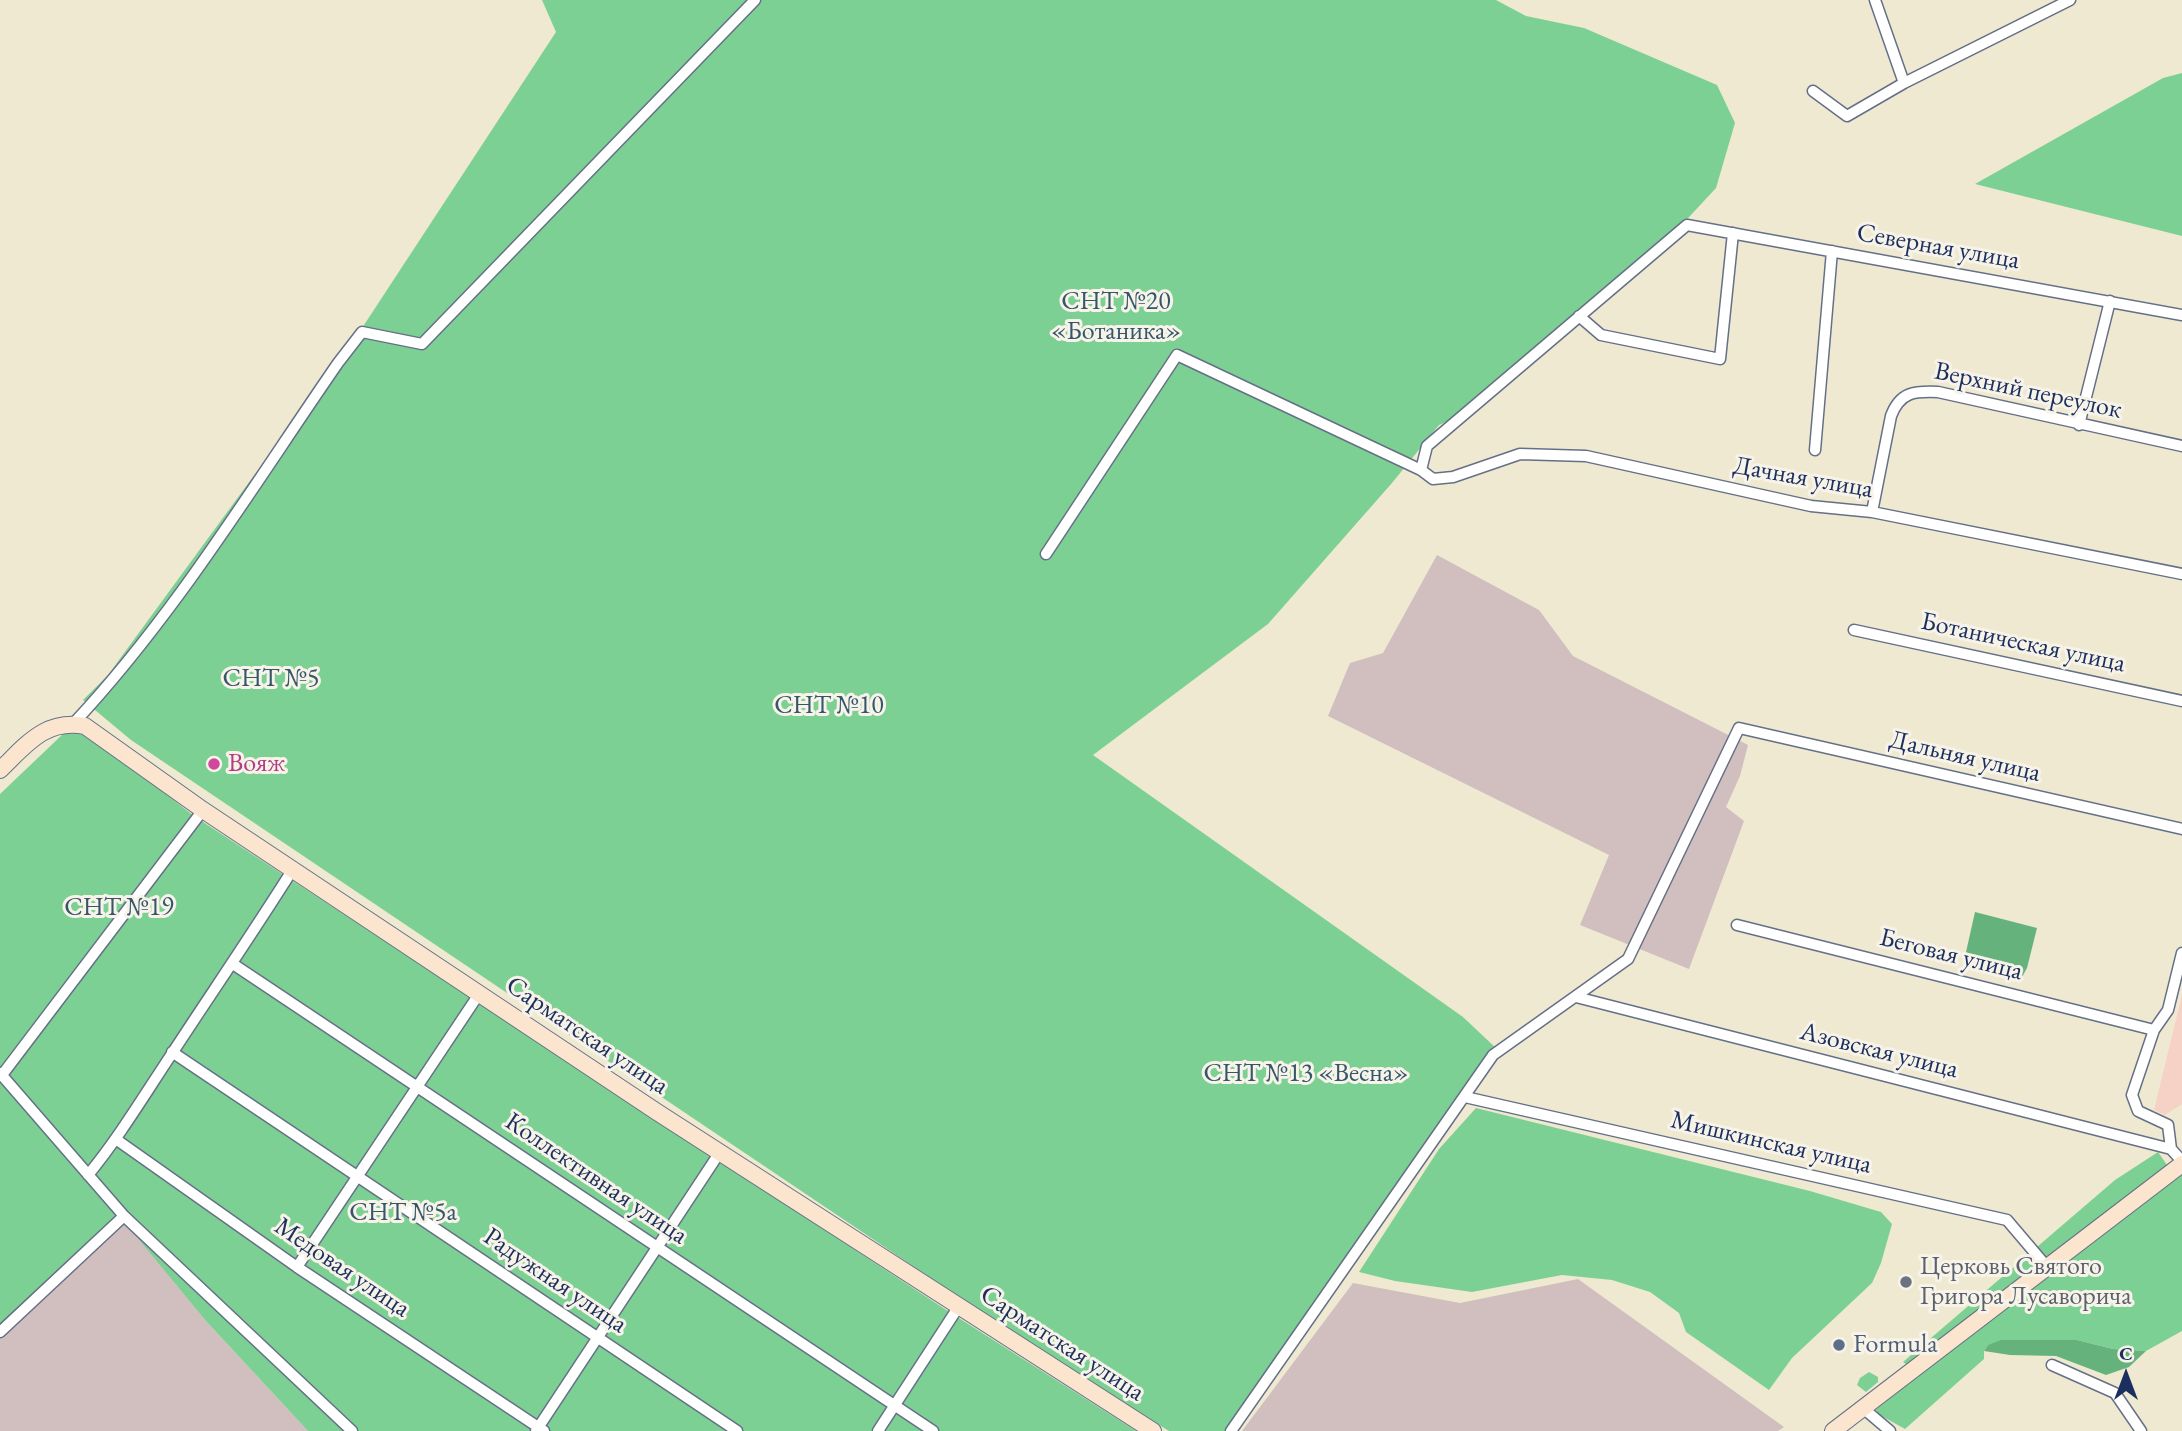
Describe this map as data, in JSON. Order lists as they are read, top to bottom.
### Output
{
  "streets": {
    "main road": ["Сарматская улица"],
    "street": [
      "Северная улица",
      "Верхний переулок",
      "Дачная улица",
      "Ботаническая улица",
      "Дальняя улица",
      "Беговая улица",
      "Азовская улица",
      "Мишкинская улица",
      "Коллективная улица",
      "Медовая улица",
      "Радужная улица"
    ]
  },
  "crossings": [
    ["Верхний переулок", "Дачная улица"],
    ["Дальняя улица", "Азовская улица"]
  ],
  "parks": [
    "СНТ №20 «Ботаника»",
    "СНТ №5",
    "СНТ №10",
    "СНТ №19",
    "СНТ №13 «Весна»",
    "СНТ №5а"
  ],
  "places": ["Вояж", "Церковь Святого Григора Лусаворича", "Formula"],
  "north": "top"
}
